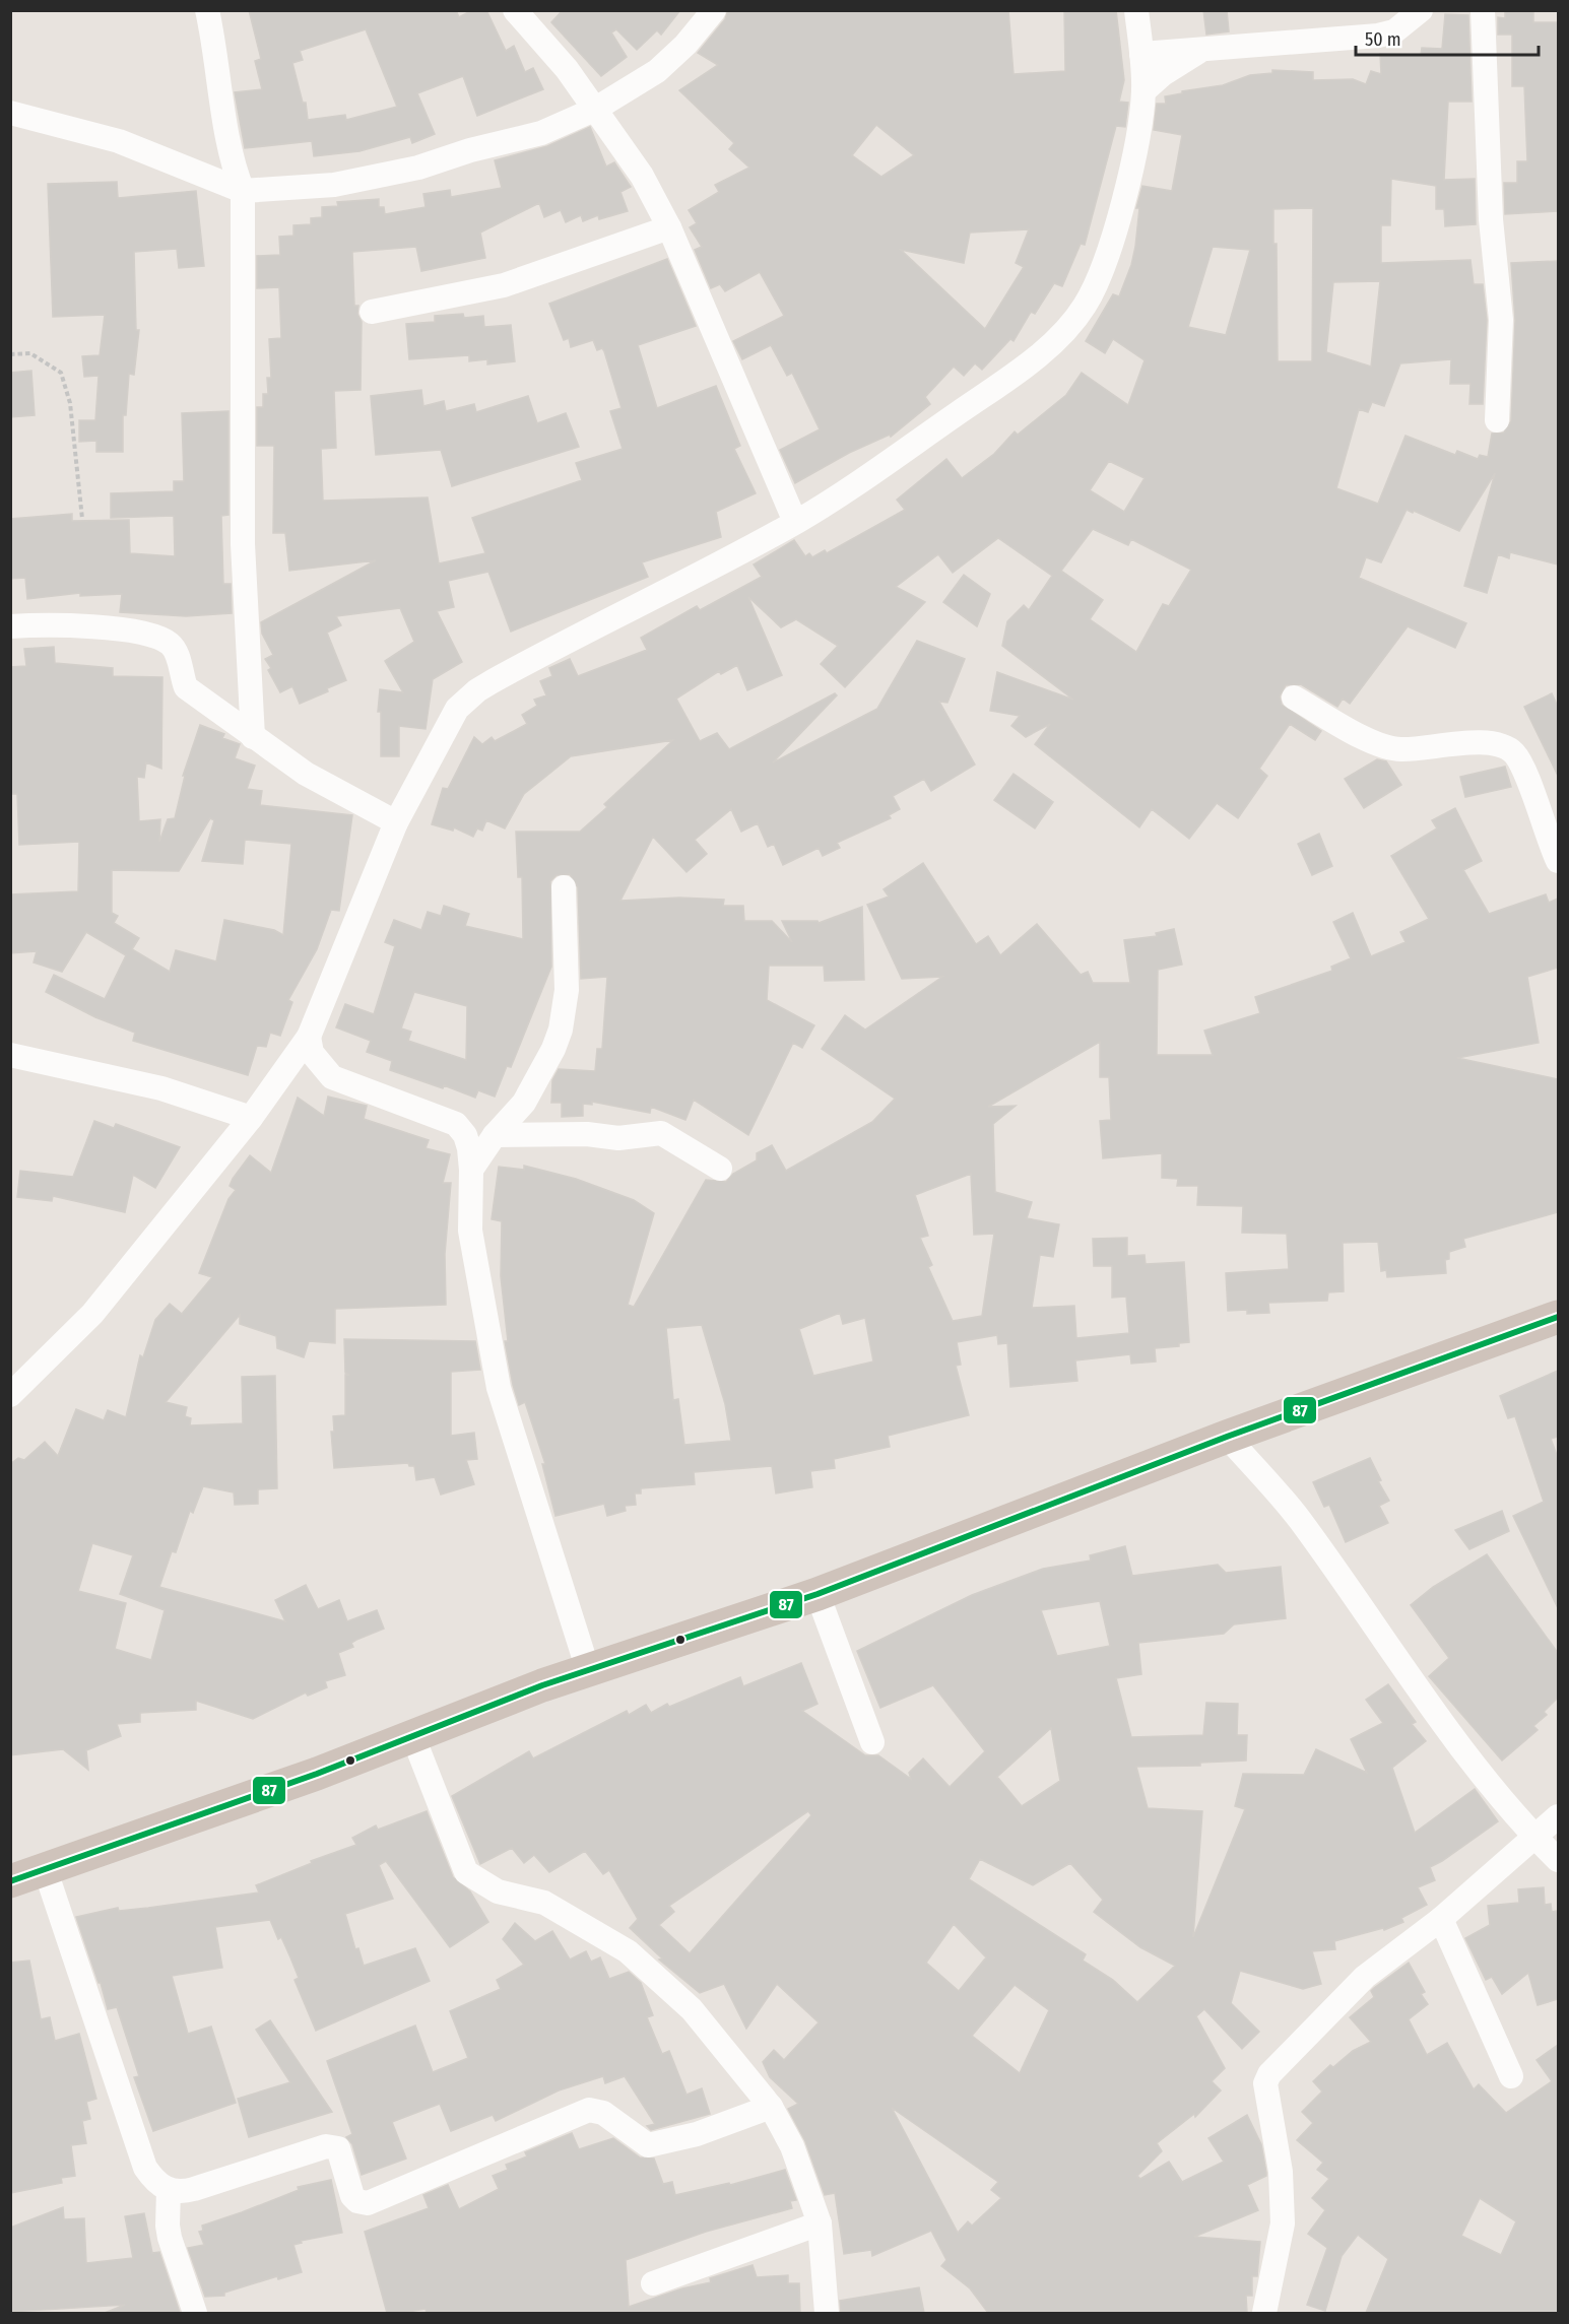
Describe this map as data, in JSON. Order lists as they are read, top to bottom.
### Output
{
  "lines": ["transit line 87"],
  "scale_bar": "50 m"
}
